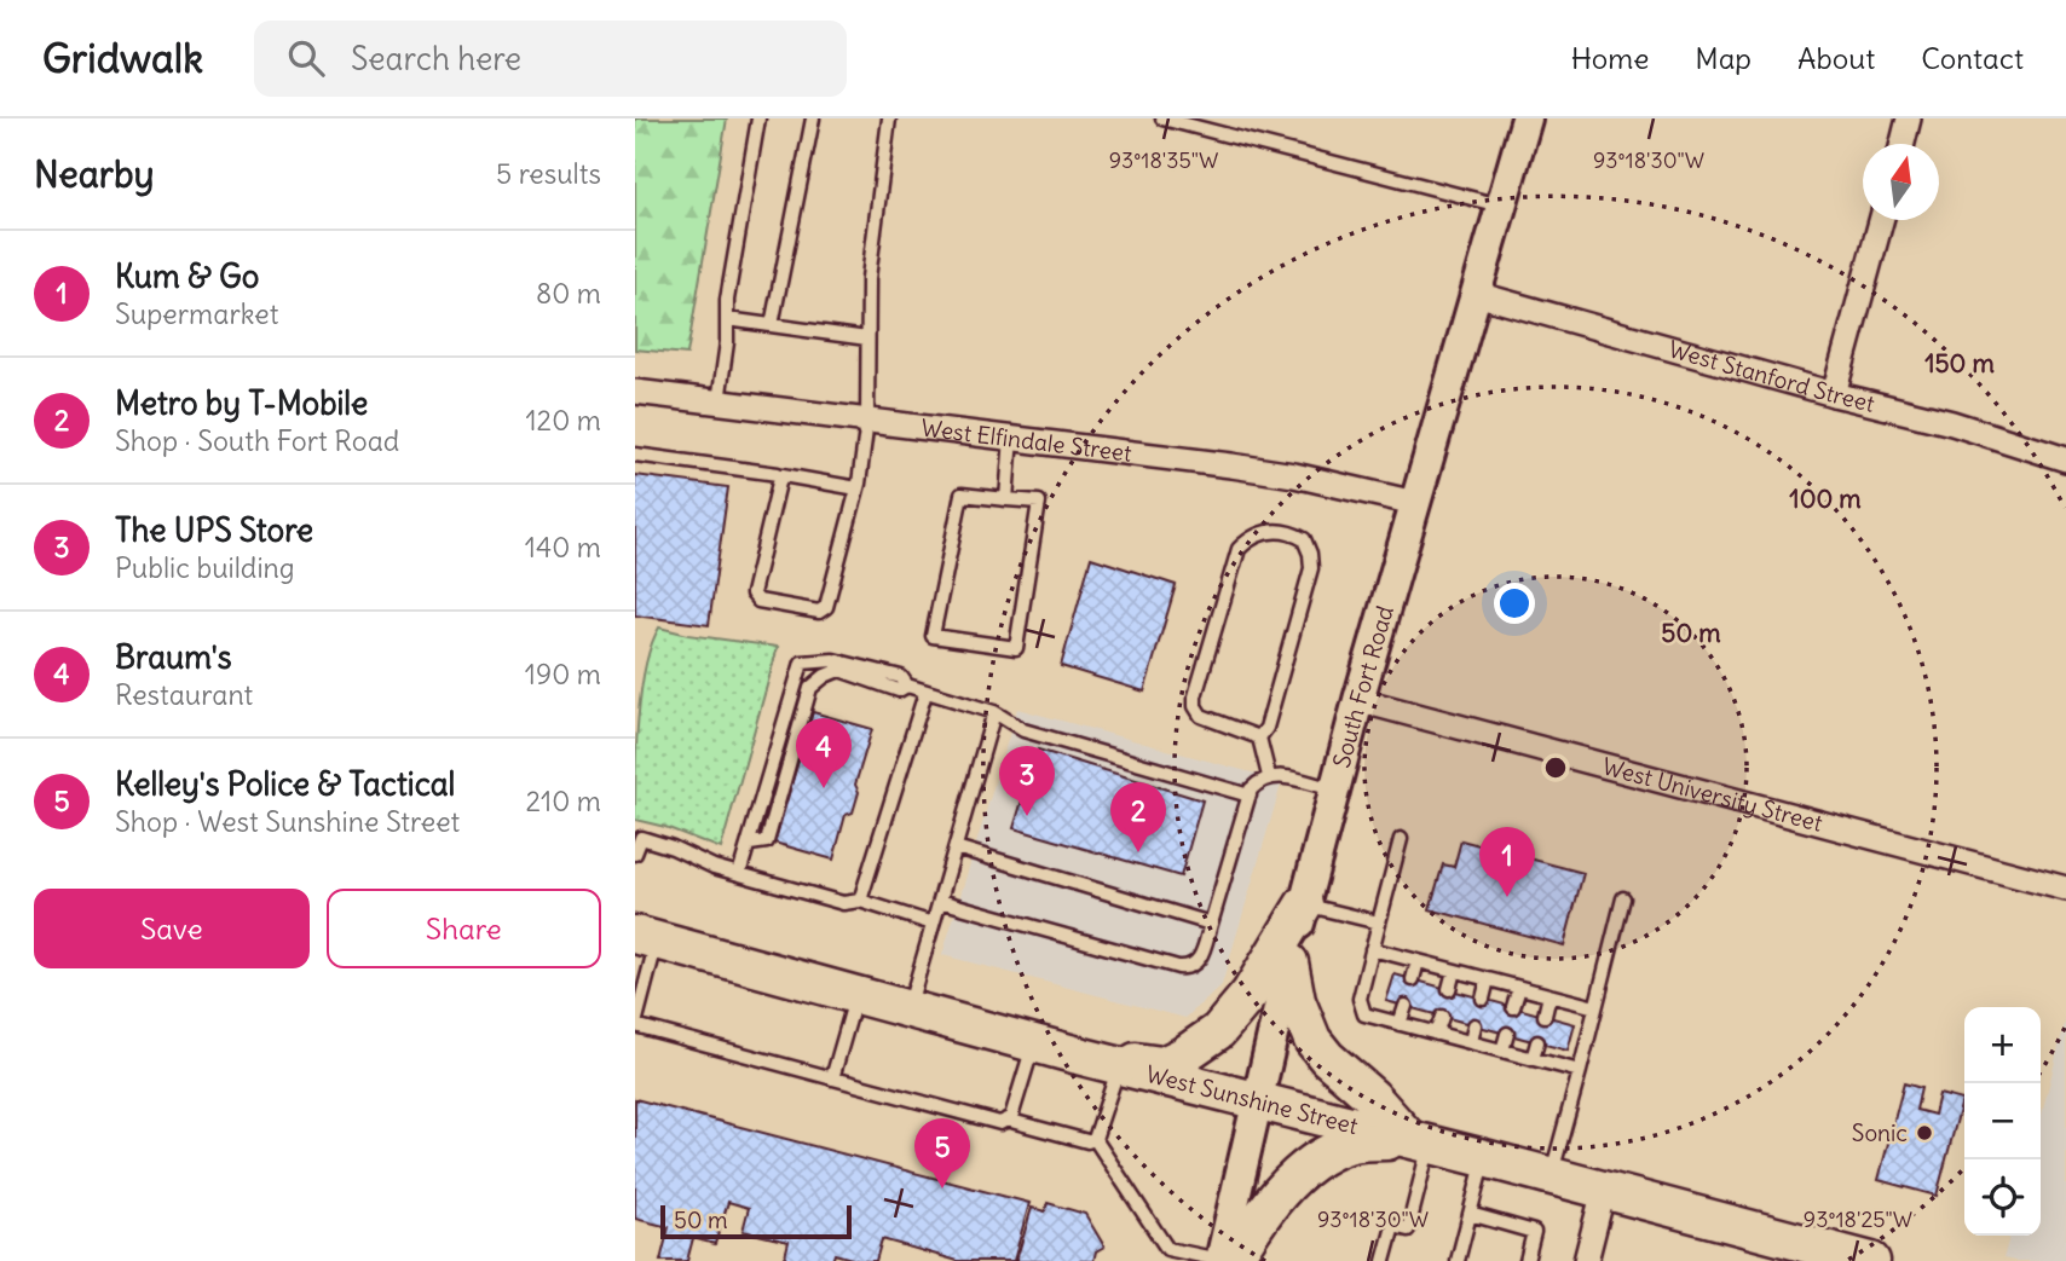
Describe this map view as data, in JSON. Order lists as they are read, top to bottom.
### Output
{
  "streets": {
    "main road": ["West Sunshine Street"],
    "street": [
      "West Stanford Street",
      "West Elfindale Street",
      "South Fort Road",
      "West University Street"
    ]
  },
  "crossings": [
    ["West Stanford Street", "South Fort Road"],
    ["West Elfindale Street", "South Fort Road"],
    ["South Fort Road", "West University Street"],
    ["South Fort Road", "West Sunshine Street"]
  ],
  "places": ["Sonic"],
  "scale_bar": "50 m",
  "north": "top",
  "page": {
    "header": "Gridwalk",
    "search": "Search here",
    "nav": [
      "Home",
      "Map",
      "About",
      "Contact"
    ],
    "heading": ["Nearby", "5 results"],
    "list": [
      {
        "mark": "1",
        "name": "Kum & Go",
        "note": "Supermarket",
        "value": "80 m"
      },
      {
        "mark": "2",
        "name": "Metro by T-Mobile",
        "note": "Shop · South Fort Road",
        "value": "120 m"
      },
      {
        "mark": "3",
        "name": "The UPS Store",
        "note": "Public building",
        "value": "140 m"
      },
      {
        "mark": "4",
        "name": "Braum's",
        "note": "Restaurant",
        "value": "190 m"
      },
      {
        "mark": "5",
        "name": "Kelley's Police & Tactical",
        "note": "Shop · West Sunshine Street",
        "value": "210 m"
      }
    ],
    "pins": [
      "4",
      "3",
      "2",
      "1",
      "5"
    ],
    "buttons": ["Save", "Share"],
    "map_buttons": ["+", "−"],
    "scale": "50 m"
  },
  "coordinates": ["93°18'35\"W", "93°18'30\"W", "93°18'25\"W"],
  "rings": ["150 m", "100 m", "50 m"]
}
